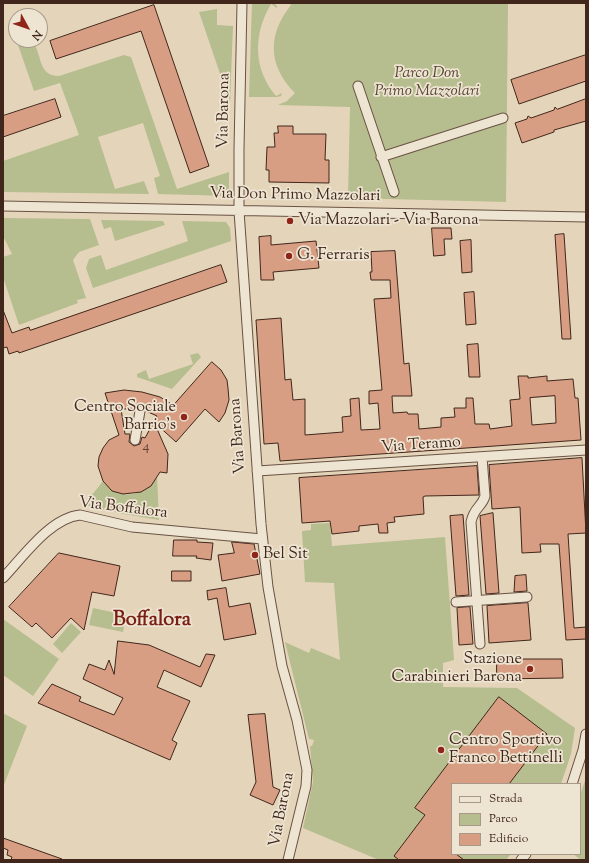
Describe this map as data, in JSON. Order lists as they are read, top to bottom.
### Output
{
  "streets": {
    "street": [
      "Via Barona",
      "Via Don Primo Mazzolari",
      "Via Teramo",
      "Via Boffalora"
    ]
  },
  "crossings": [
    ["Via Barona", "Via Don Primo Mazzolari"],
    ["Via Barona", "Via Teramo"],
    ["Via Barona", "Via Boffalora"]
  ],
  "districts": ["Boffalora"],
  "parks": ["Parco Don Primo Mazzolari"],
  "places": [
    "Via Mazzolari - Via Barona",
    "G. Ferraris",
    "Centro Sociale Barrio's",
    "Bel Sit",
    "Stazione Carabinieri Barona",
    "Centro Sportivo Franco Bettinelli"
  ],
  "house_numbers": ["4"],
  "legend": ["Strada", "Parco", "Edificio"],
  "north": "bottom right"
}
